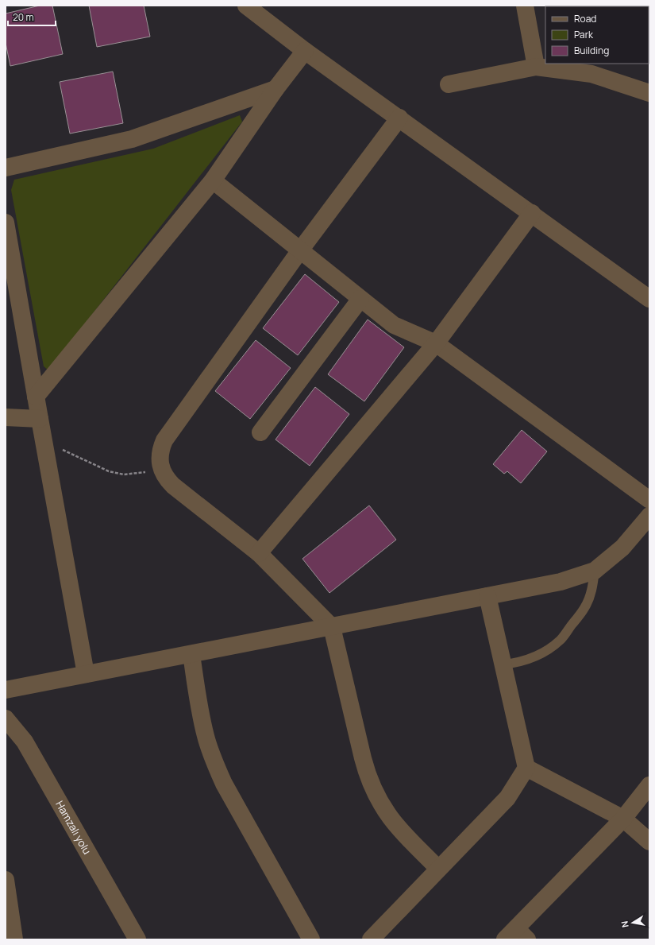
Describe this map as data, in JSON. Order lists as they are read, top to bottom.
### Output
{
  "streets": {
    "street": ["Hamzalı yolu"]
  },
  "legend": ["Road", "Park", "Building"],
  "scale_bar": "20 m",
  "north": "left"
}
